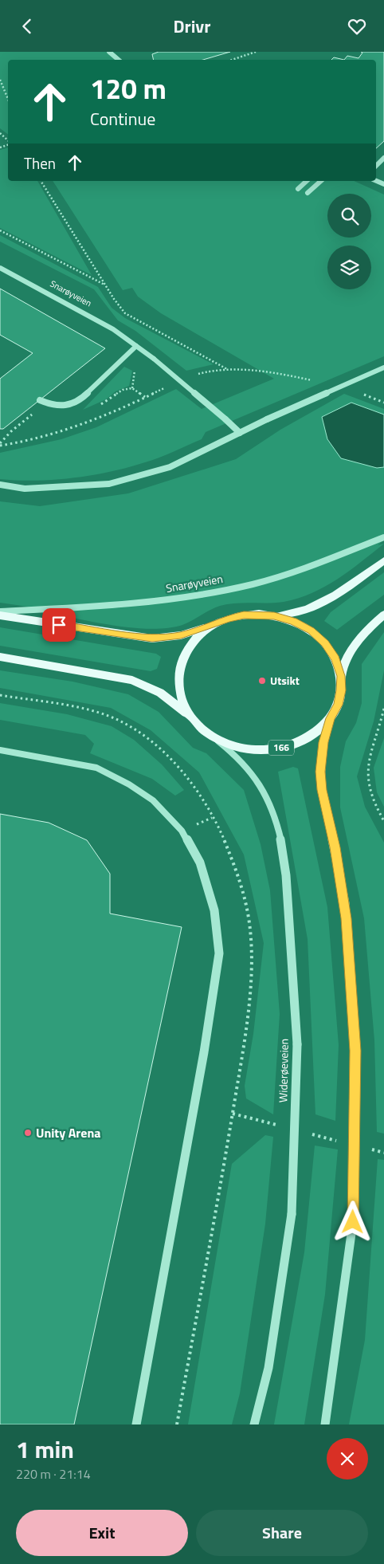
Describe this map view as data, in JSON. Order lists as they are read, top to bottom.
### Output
{
  "streets": {
    "main road": ["166"],
    "street": ["Snarøyveien", "Widerøeveien"]
  },
  "crossings": [
    ["166", "Widerøeveien"]
  ],
  "places": ["Utsikt", "Unity Arena"],
  "page": {
    "header": "Drivr",
    "turn": ["120 m", "Continue"],
    "then": "Then",
    "heading": ["1 min", "220 m · 21:14"],
    "buttons": ["Exit", "Share"]
  }
}
